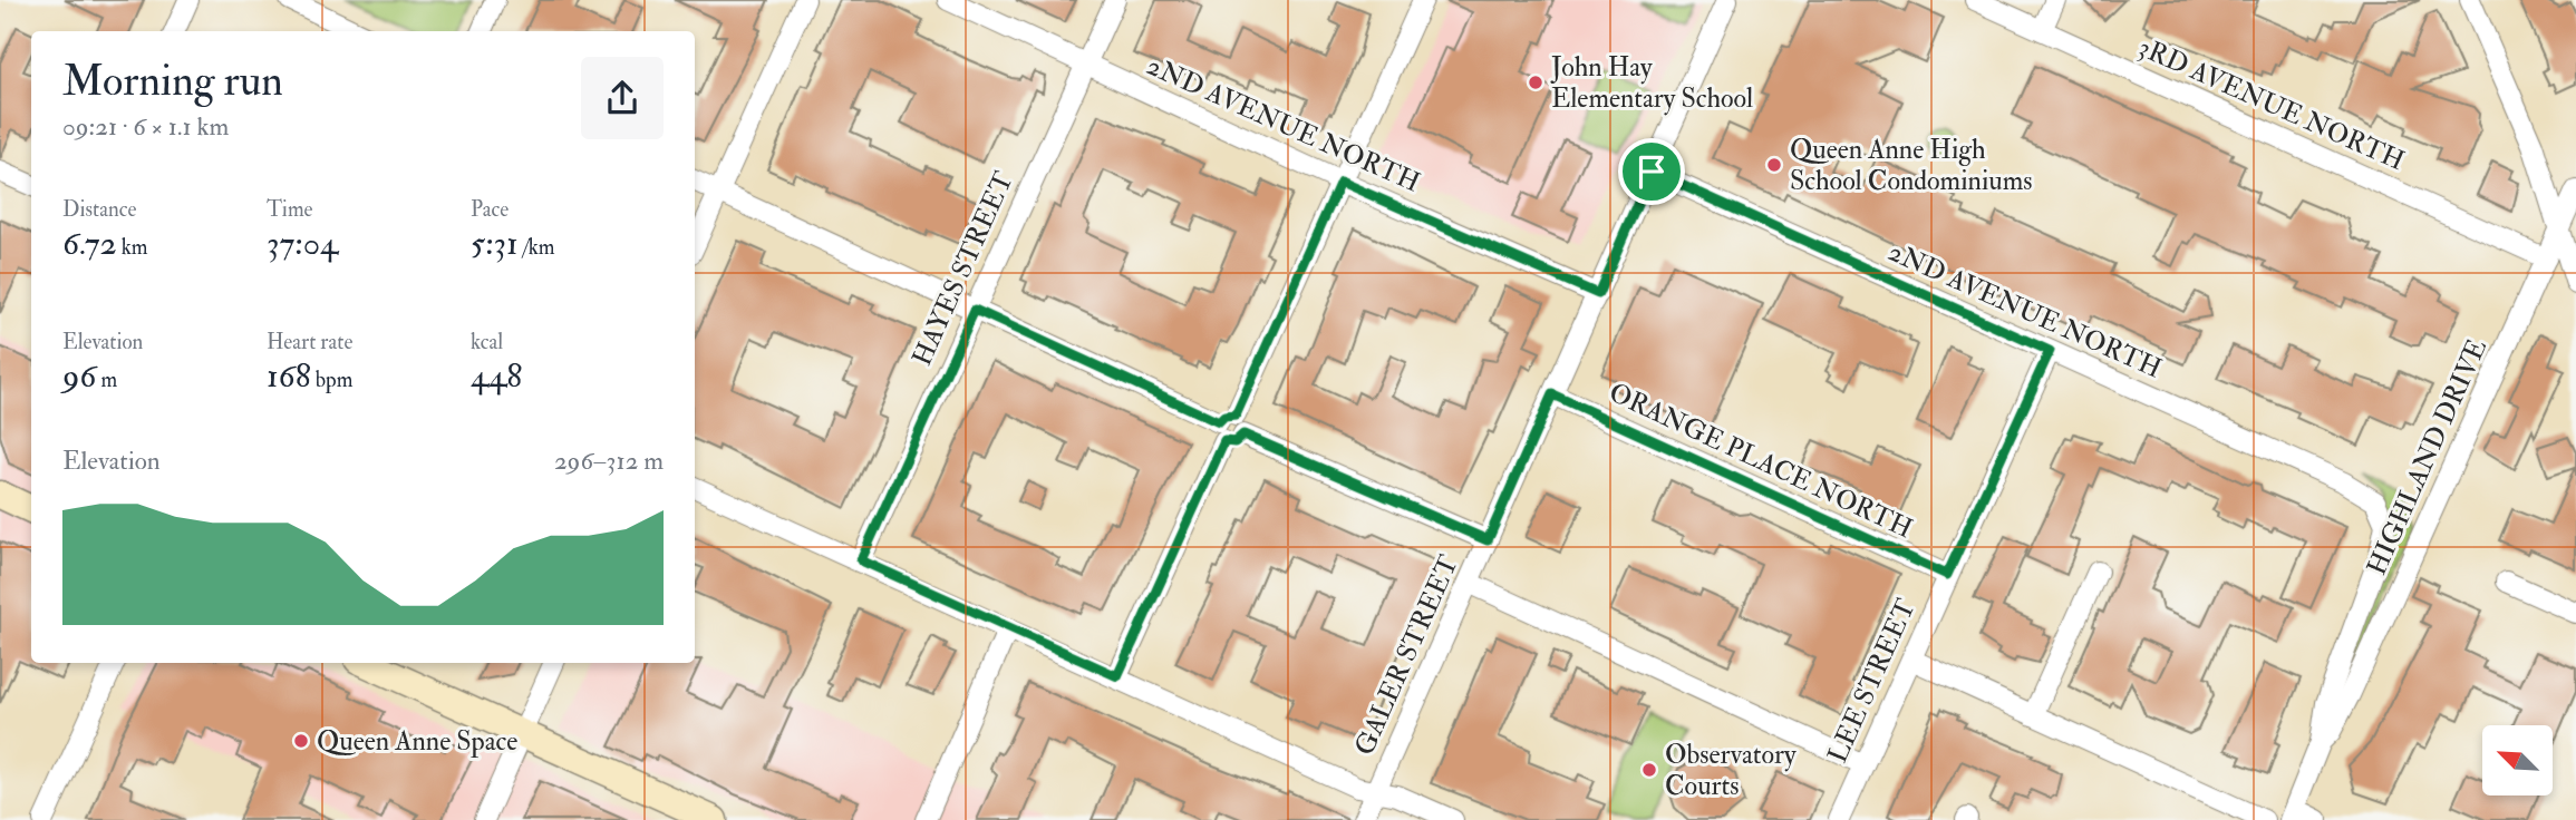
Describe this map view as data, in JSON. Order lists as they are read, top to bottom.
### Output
{
  "streets": {
    "street": [
      "3RD AVENUE NORTH",
      "2ND AVENUE NORTH",
      "HAYES STREET",
      "HIGHLAND DRIVE",
      "ORANGE PLACE NORTH",
      "GALER STREET",
      "LEE STREET"
    ]
  },
  "crossings": [
    ["3RD AVENUE NORTH", "HIGHLAND DRIVE"],
    ["2ND AVENUE NORTH", "HAYES STREET"],
    ["2ND AVENUE NORTH", "HIGHLAND DRIVE"],
    ["2ND AVENUE NORTH", "GALER STREET"],
    ["2ND AVENUE NORTH", "LEE STREET"],
    ["ORANGE PLACE NORTH", "GALER STREET"],
    ["ORANGE PLACE NORTH", "LEE STREET"]
  ],
  "places": [
    "John Hay Elementary School",
    "Queen Anne High School Condominiums",
    "Queen Anne Space",
    "Observatory Courts"
  ],
  "north": "top left",
  "page": {
    "heading": ["Morning run", "09:21 · 6 × 1.1 km"],
    "stats": [
      ["Distance", "6.72 km"],
      ["Time", "37:04"],
      ["Pace", "5:31 /km"],
      ["Elevation", "96 m"],
      ["Heart rate", "168 bpm"],
      ["kcal", "448"]
    ],
    "chart": ["Elevation", "296–312 m"]
  }
}
